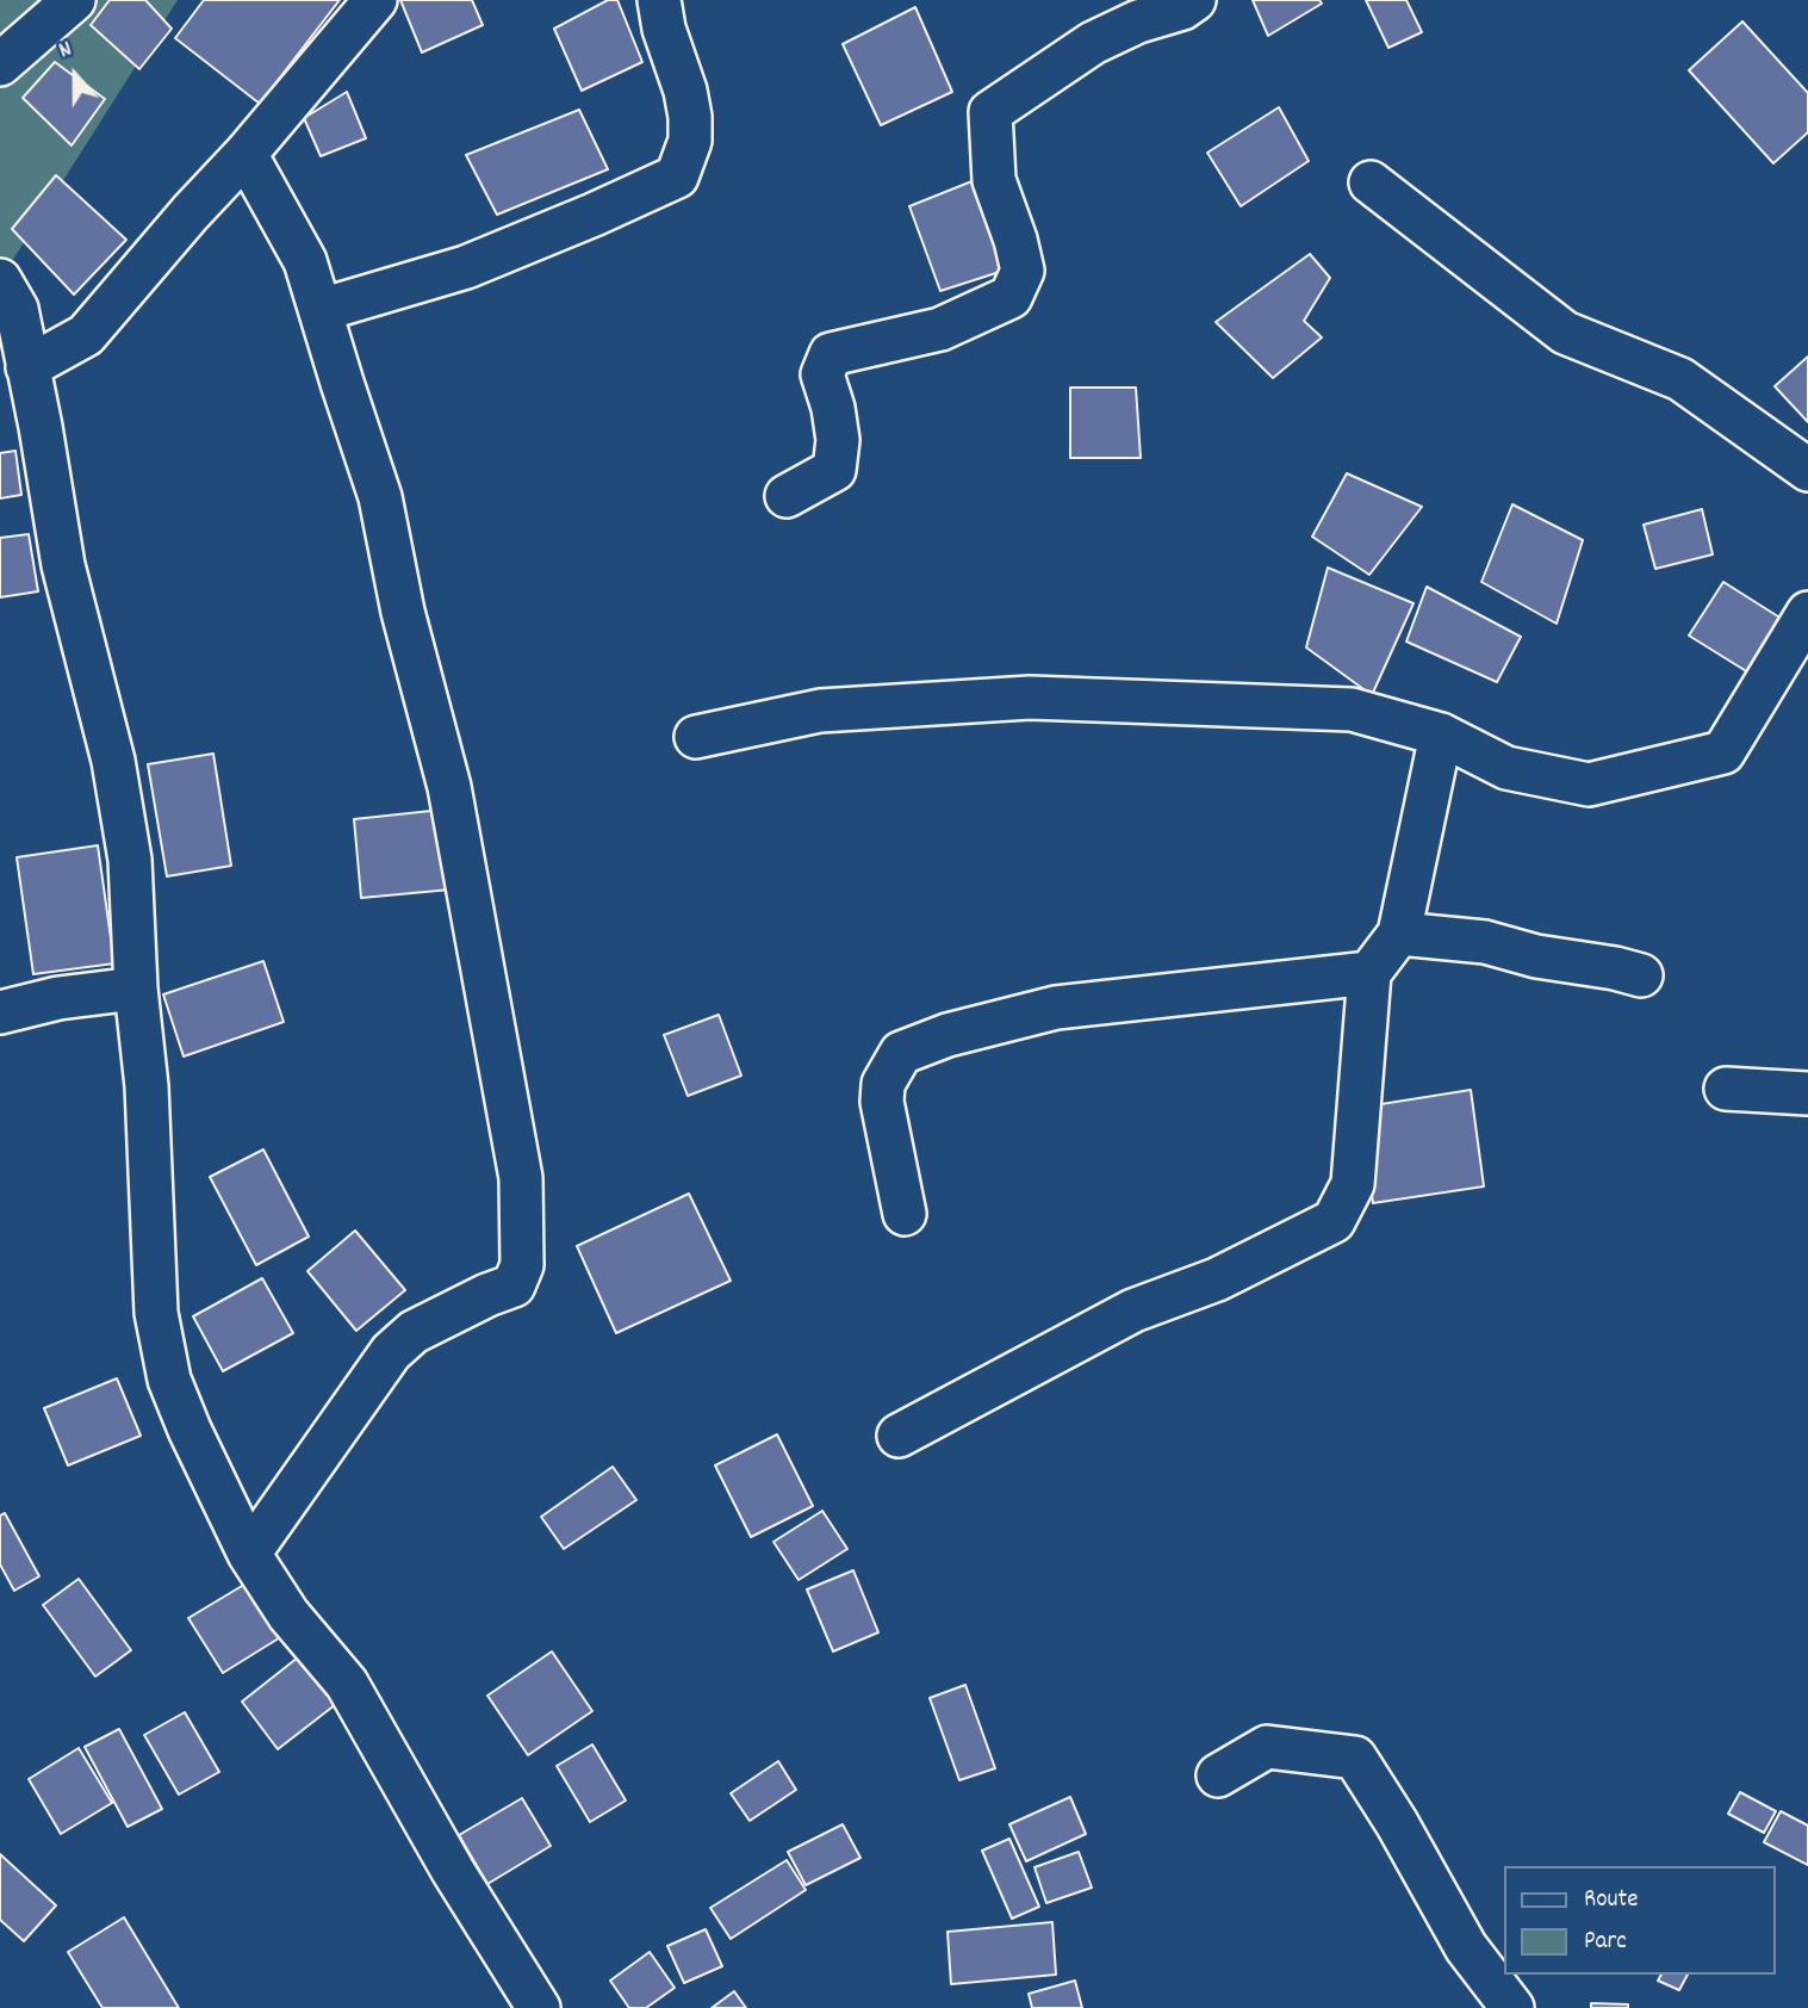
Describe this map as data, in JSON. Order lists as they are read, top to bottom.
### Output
{
  "legend": ["Route", "Parc"],
  "north": "top"
}
